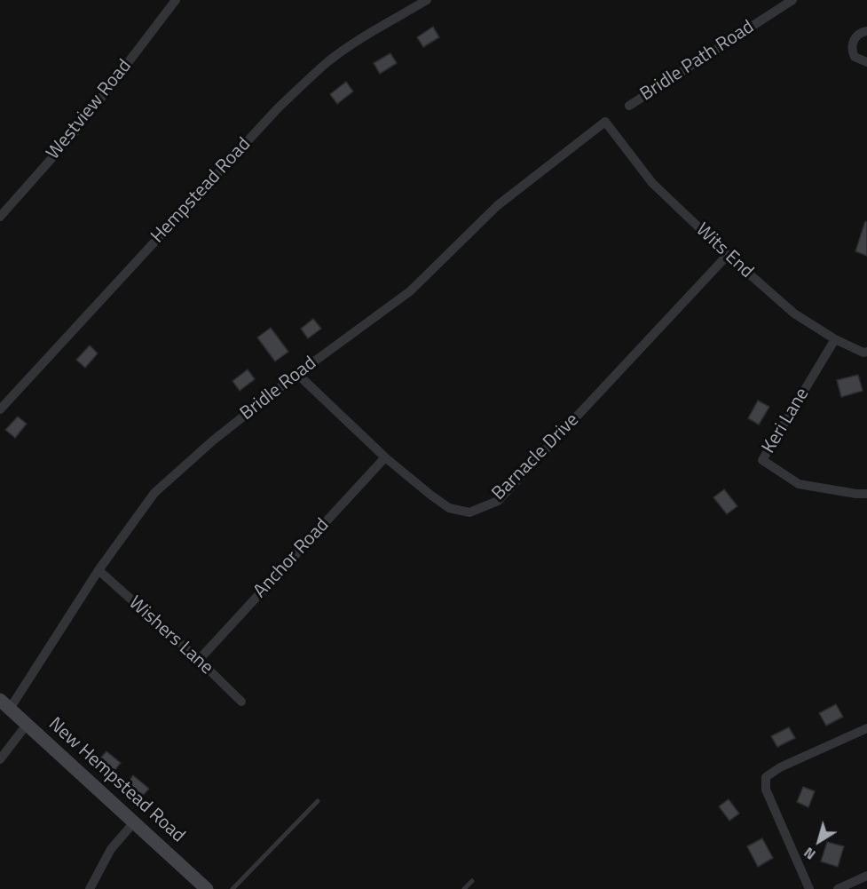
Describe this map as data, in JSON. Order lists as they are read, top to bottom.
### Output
{
  "streets": {
    "street": [
      "Bridle Path Road",
      "Westview Road",
      "Hempstead Road",
      "Wits End",
      "Bridle Road",
      "Keri Lane",
      "Barnacle Drive",
      "Anchor Road",
      "Wishers Lane",
      "New Hempstead Road"
    ]
  },
  "crossings": [
    ["Wits End", "Bridle Road"],
    ["Wits End", "Keri Lane"],
    ["Wits End", "Barnacle Drive"],
    ["Bridle Road", "Barnacle Drive"],
    ["Bridle Road", "Wishers Lane"],
    ["Bridle Road", "New Hempstead Road"],
    ["Barnacle Drive", "Anchor Road"],
    ["Anchor Road", "Wishers Lane"]
  ],
  "north": "bottom left"
}
